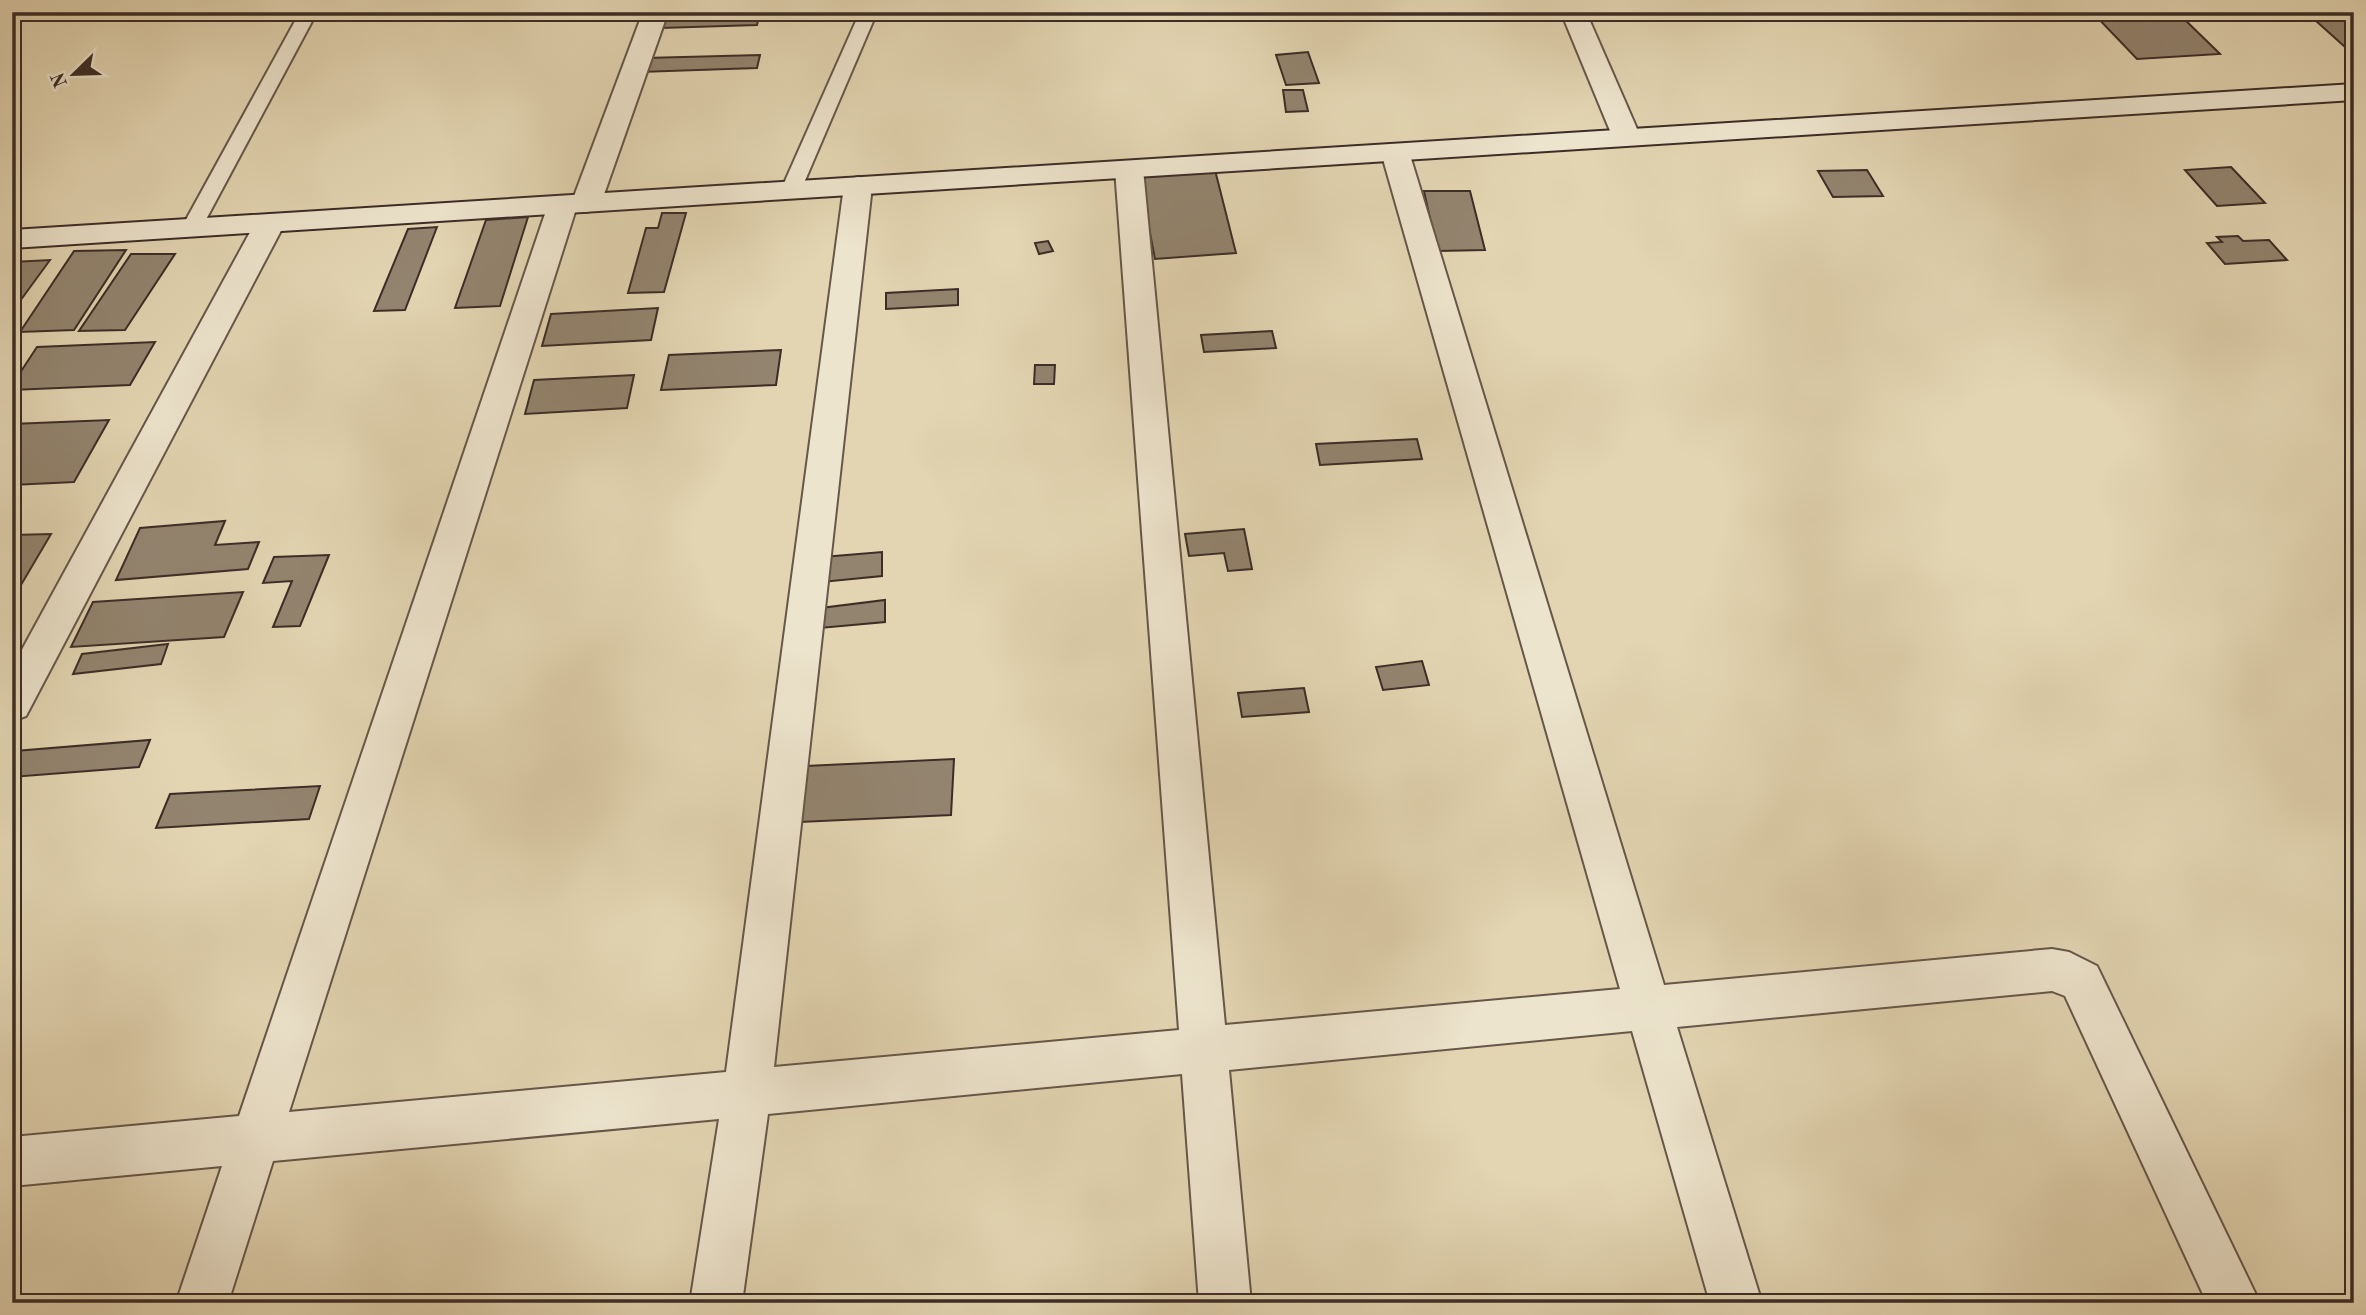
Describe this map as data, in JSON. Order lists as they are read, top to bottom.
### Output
{
  "north": "bottom left"
}
